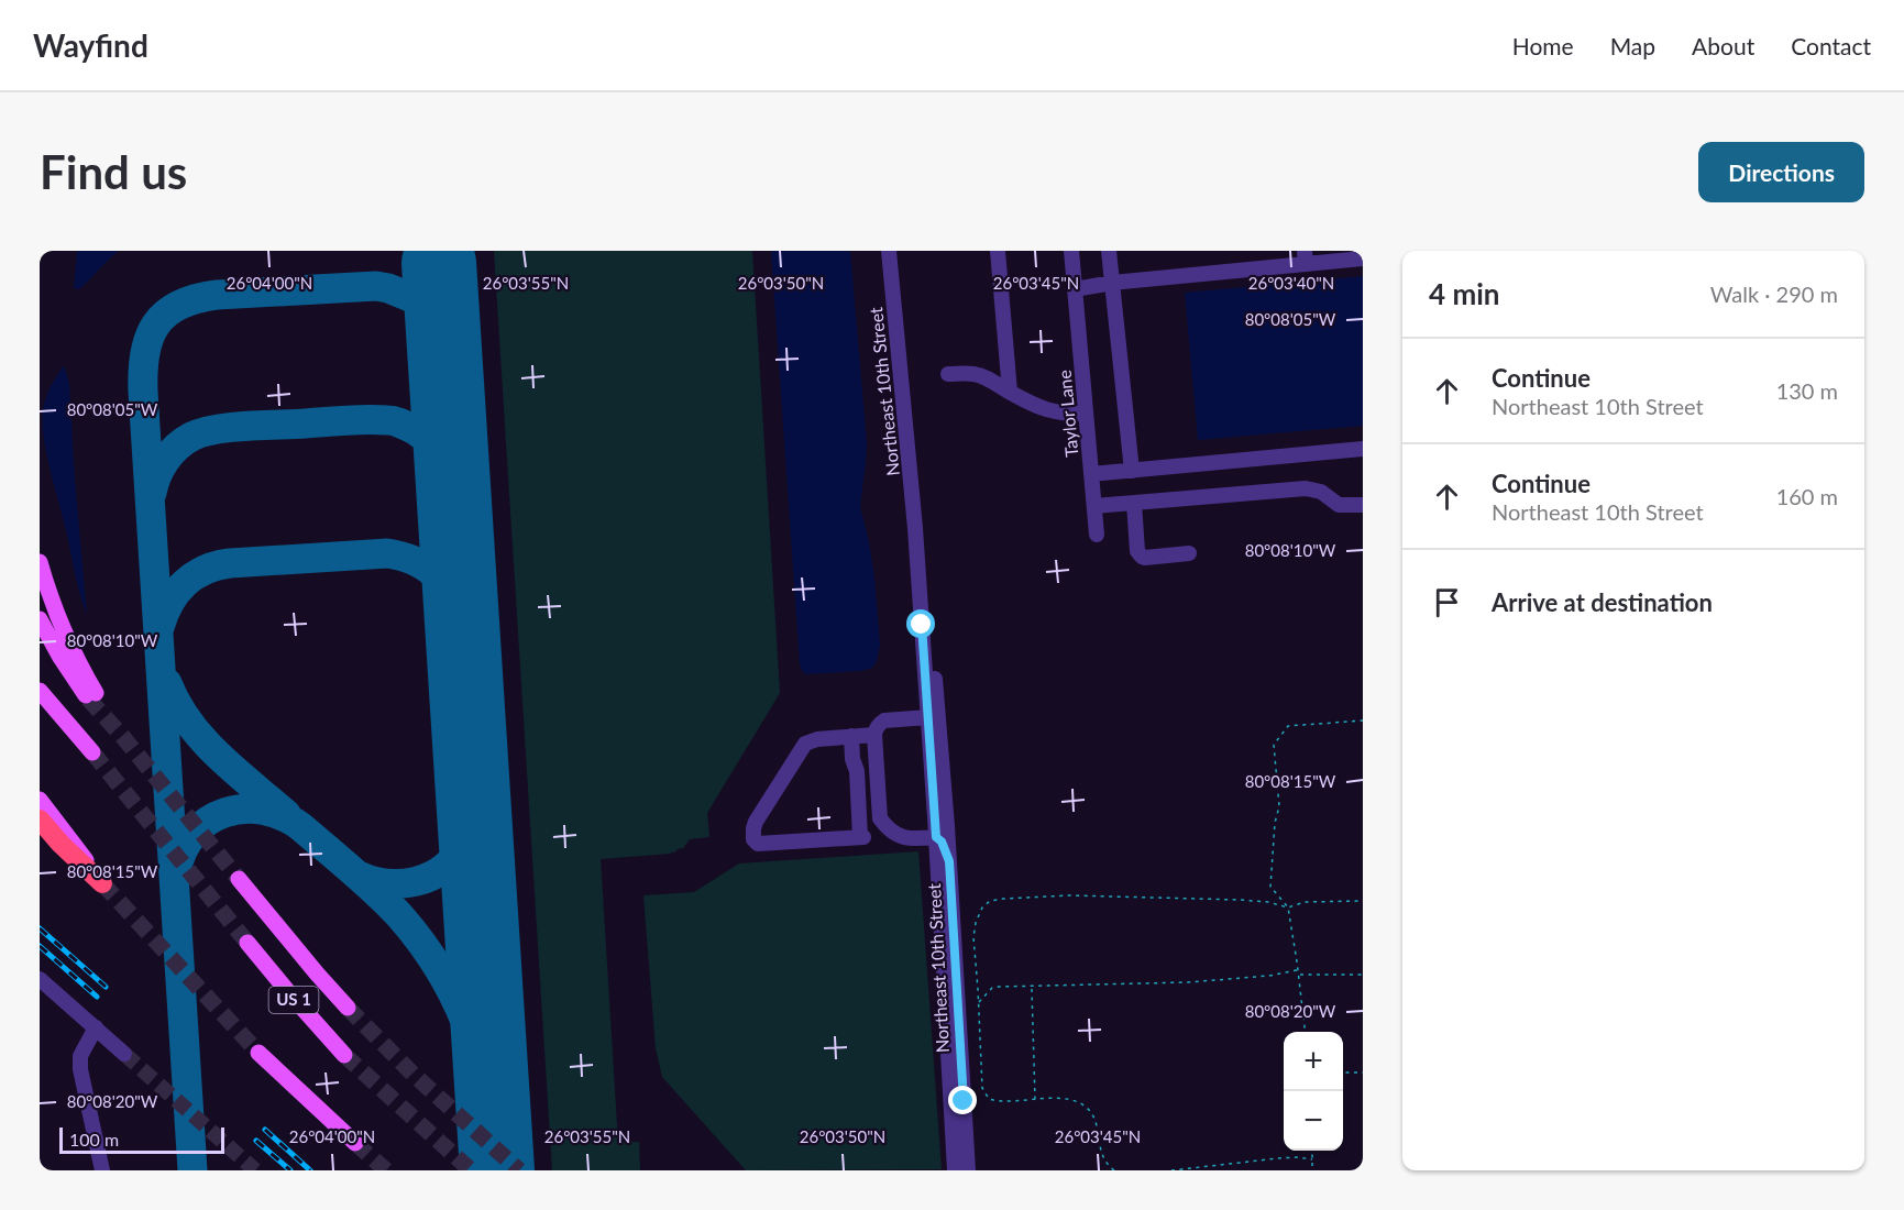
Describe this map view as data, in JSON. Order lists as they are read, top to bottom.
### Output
{
  "streets": {
    "main road": ["US 1"],
    "street": ["Northeast 10th Street", "Taylor Lane"]
  },
  "scale_bar": "100 m",
  "page": {
    "header": "Wayfind",
    "nav": [
      "Home",
      "Map",
      "About",
      "Contact"
    ],
    "buttons": "Directions",
    "title": "Find us",
    "heading": ["4 min", "Walk · 290 m"],
    "list": [
      ["Continue", "Northeast 10th Street", "130 m"],
      ["Continue", "Northeast 10th Street", "160 m"],
      "Arrive at destination"
    ],
    "map_buttons": ["+", "−"],
    "scale": "100 m"
  },
  "coordinates": [
    "26°04'00\"N",
    "26°03'55\"N",
    "26°03'50\"N",
    "26°03'45\"N",
    "26°03'40\"N",
    "80°08'05\"W",
    "80°08'10\"W",
    "80°08'15\"W",
    "80°08'20\"W"
  ]
}
